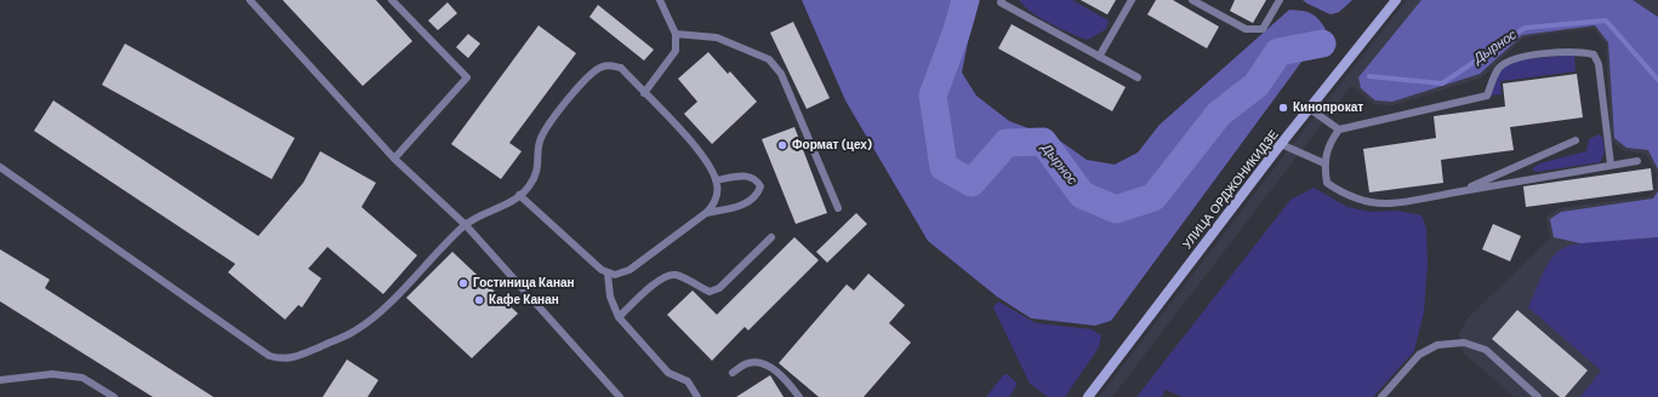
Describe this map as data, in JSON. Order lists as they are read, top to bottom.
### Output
{
  "streets": {
    "main road": ["УЛИЦА ОРДЖОНИКИДЗЕ"]
  },
  "water": ["Дырнос"],
  "places": [
    "Кинопрокат",
    "Формат (цех)",
    "Гостиница Канан",
    "Кафе Канан"
  ]
}
